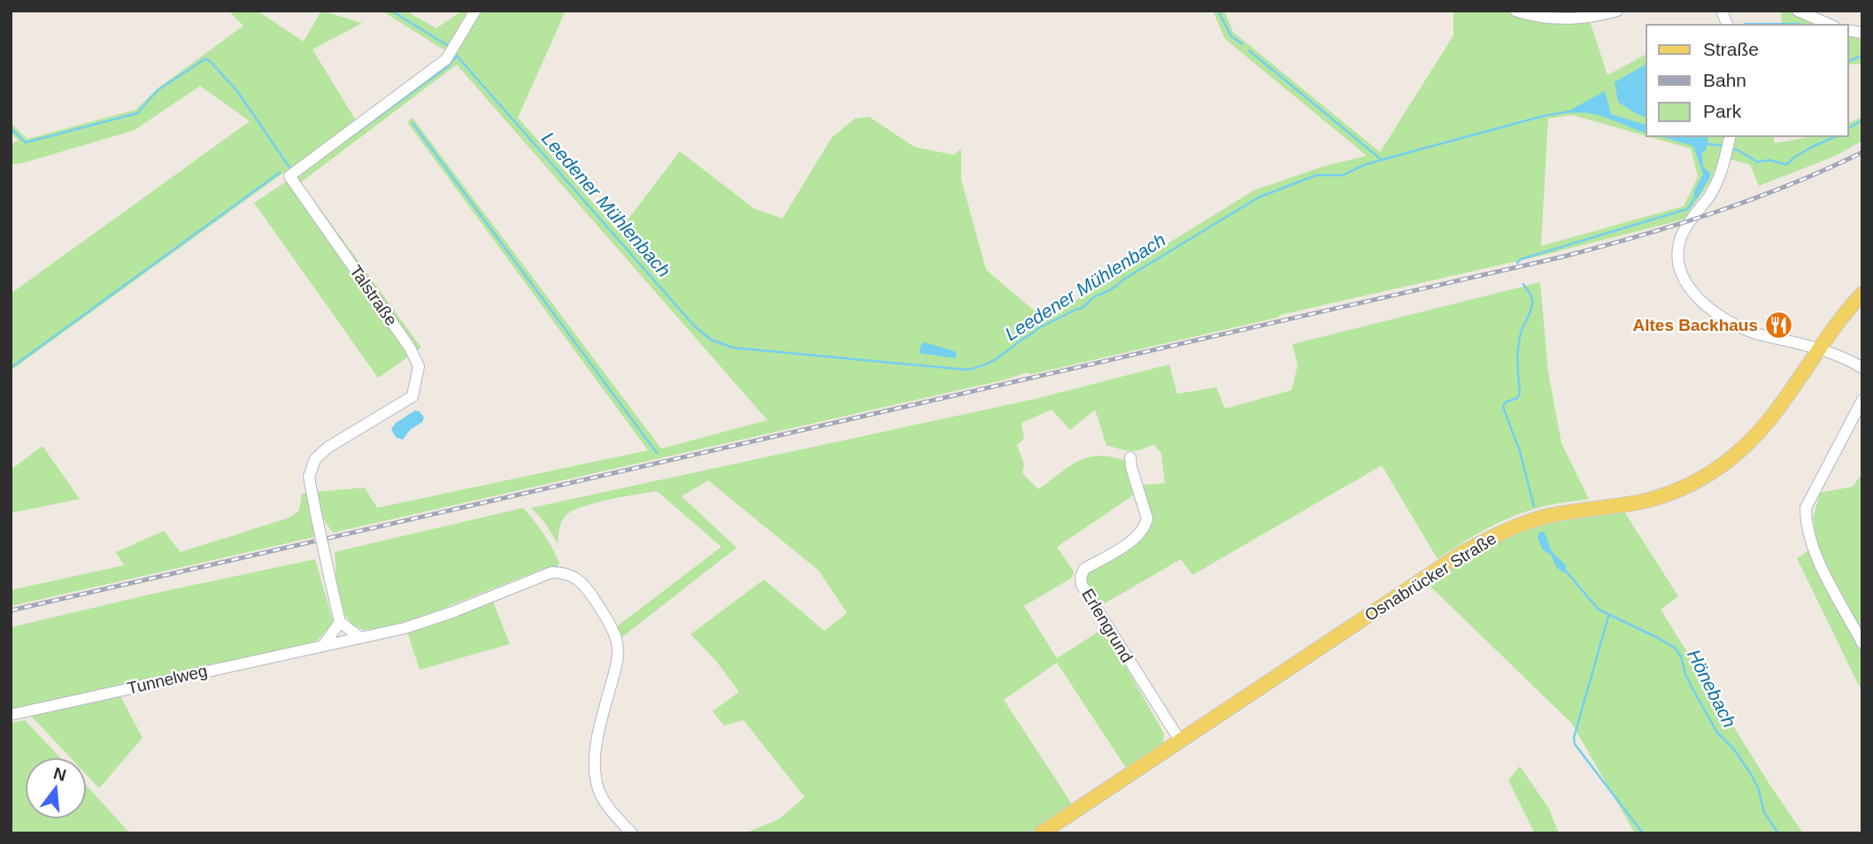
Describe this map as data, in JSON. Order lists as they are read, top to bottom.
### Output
{
  "streets": {
    "main road": ["Osnabrücker Straße"],
    "street": ["Talstraße", "Erlengrund", "Tunnelweg"]
  },
  "crossings": [
    ["Osnabrücker Straße", "Erlengrund"]
  ],
  "water": ["Leedener Mühlenbach", "Hönebach"],
  "places": {
    "restaurant": ["Altes Backhaus"]
  },
  "legend": ["Straße", "Bahn", "Park"],
  "north": "top"
}
